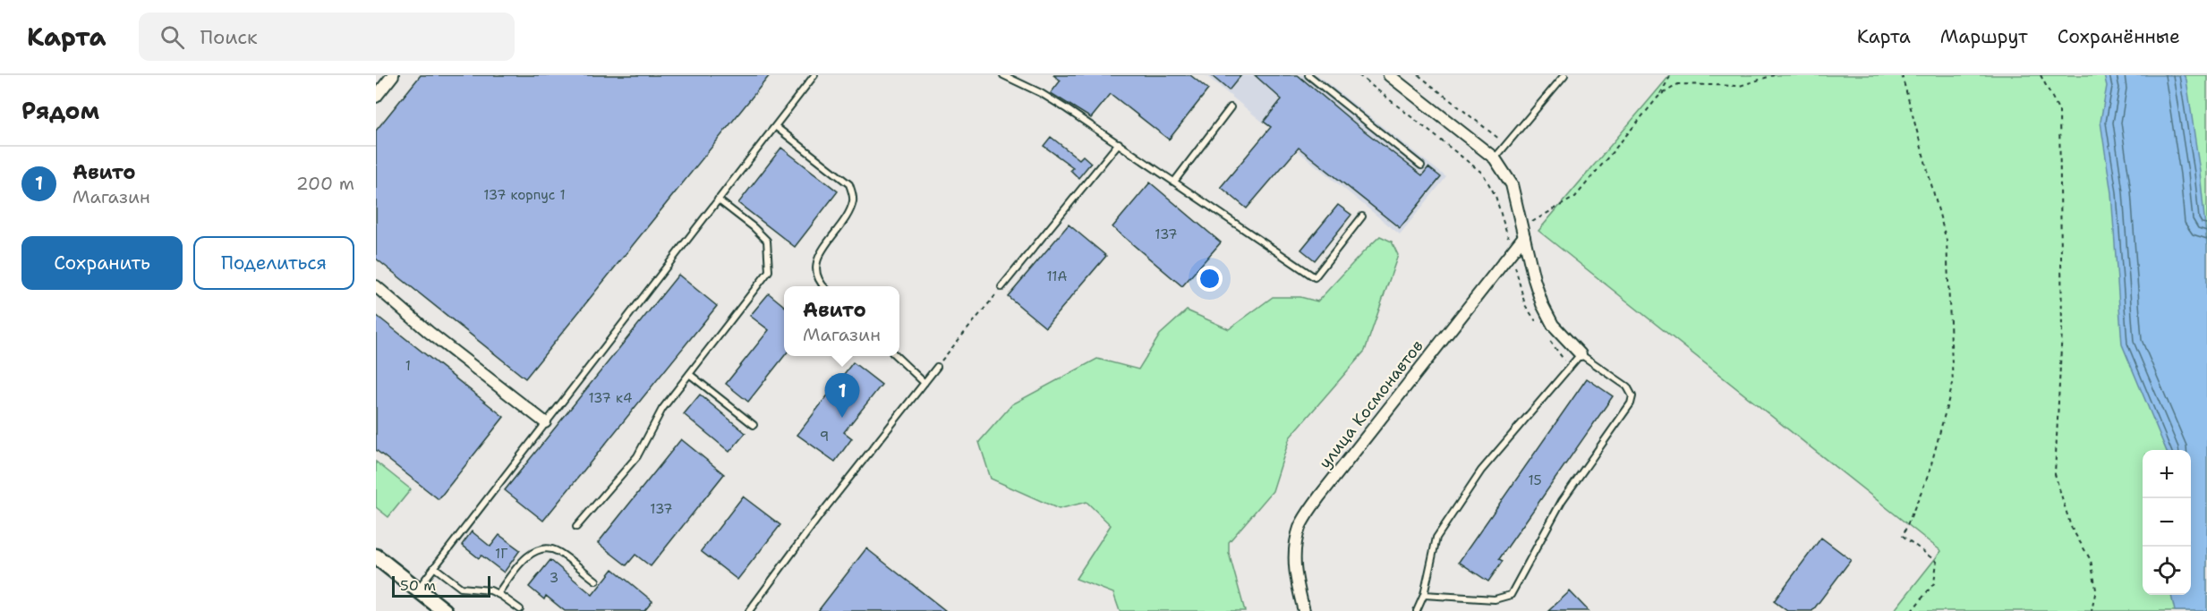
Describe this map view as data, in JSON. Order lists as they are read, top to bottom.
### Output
{
  "streets": {
    "street": ["улица Космонавтов"]
  },
  "house_numbers": [
    "137 корпус 1",
    "137",
    "11А",
    "1",
    "137 к4",
    "9",
    "15",
    "137",
    "1Г",
    "3"
  ],
  "scale_bar": "50 m",
  "page": {
    "header": "Карта",
    "search": "Поиск",
    "nav": ["Карта", "Маршрут", "Сохранённые"],
    "heading": "Рядом",
    "list": [
      {
        "mark": "1",
        "name": "Авито",
        "note": "Магазин",
        "value": "200 m"
      }
    ],
    "buttons": ["Сохранить", "Поделиться"],
    "popup": ["Авито", "Магазин"],
    "pins": "1",
    "map_buttons": ["+", "−"],
    "scale": "50 m"
  }
}
